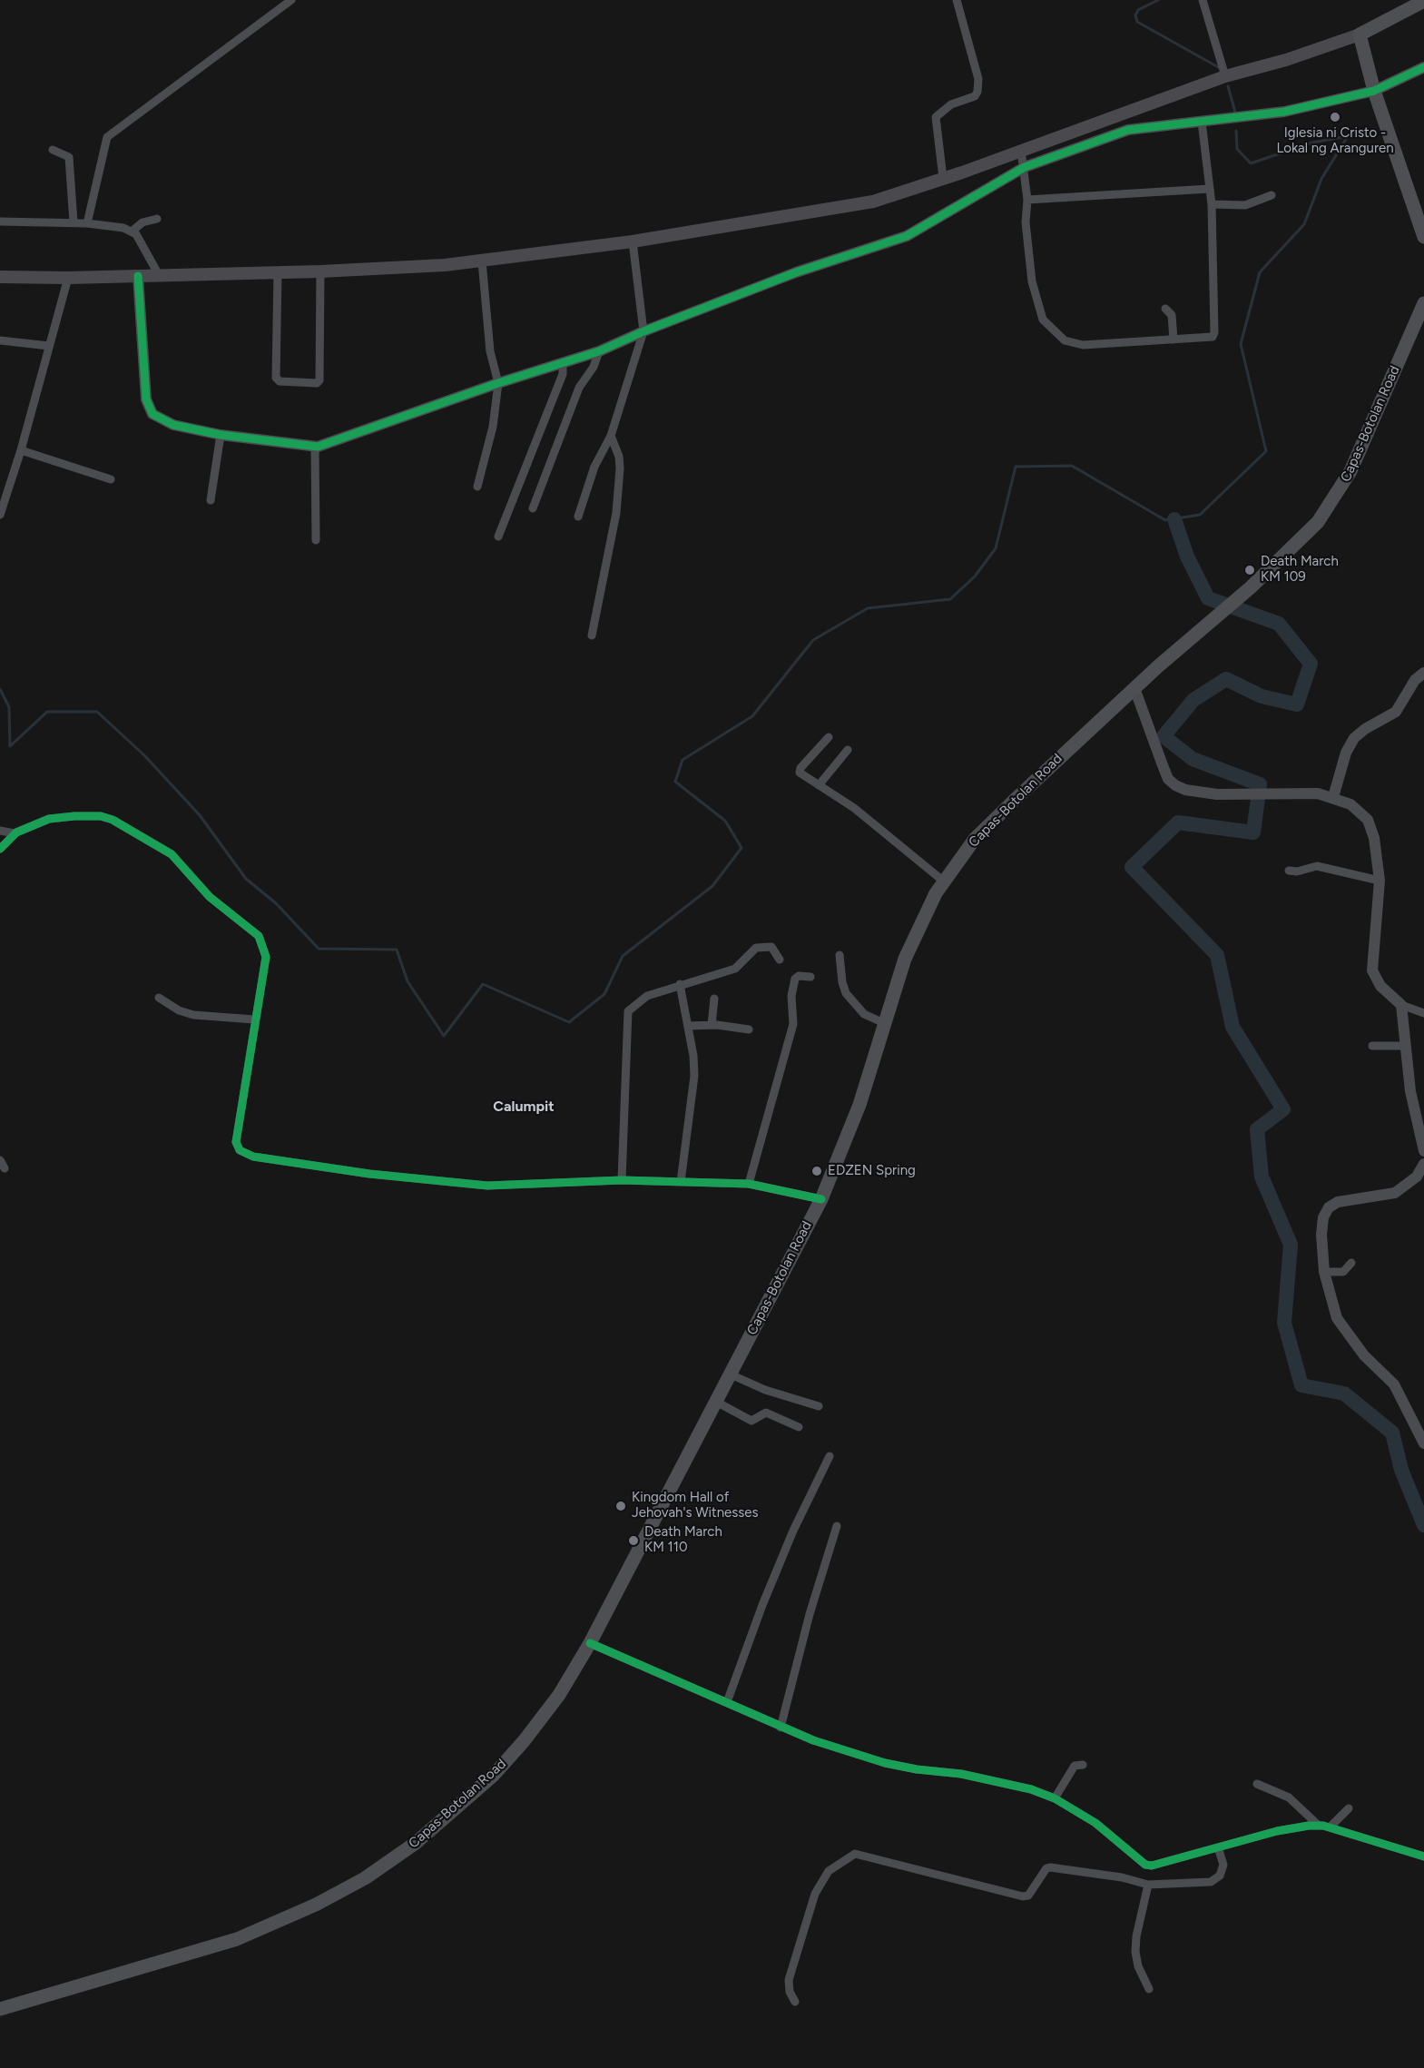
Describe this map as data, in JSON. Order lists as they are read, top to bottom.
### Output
{
  "streets": {
    "main road": ["Capas-Botolan Road"]
  },
  "districts": ["Calumpit"],
  "places": [
    "Iglesia ni Cristo - Lokal ng Aranguren",
    "Death March KM 109",
    "EDZEN Spring",
    "Kingdom Hall of Jehovah's Witnesses",
    "Death March KM 110"
  ]
}
